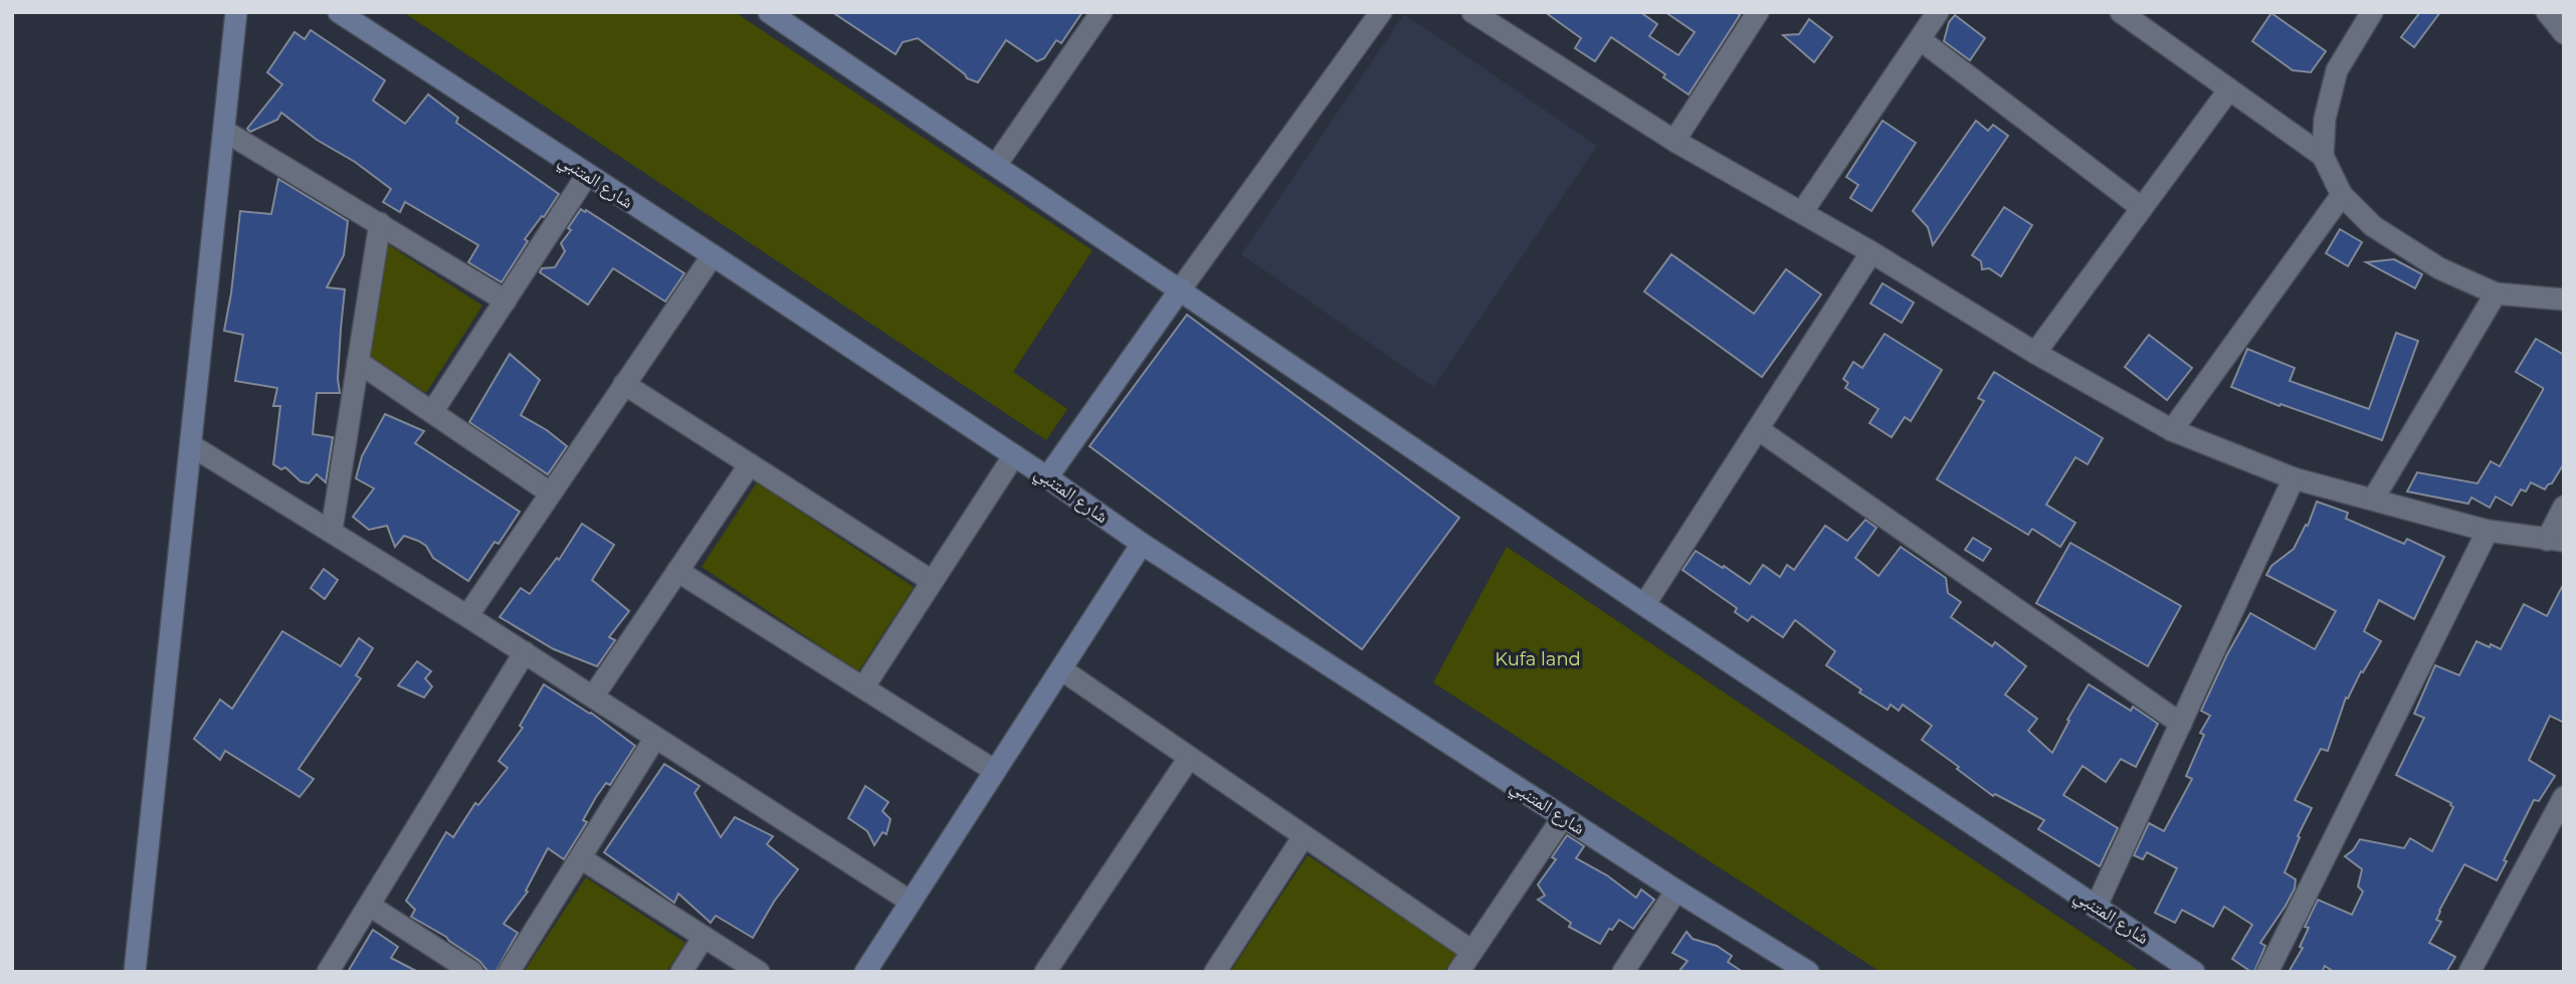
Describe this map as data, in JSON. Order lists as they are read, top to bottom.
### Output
{
  "streets": {
    "street": ["شارع المتنبي"]
  },
  "parks": ["Kufa land"]
}
